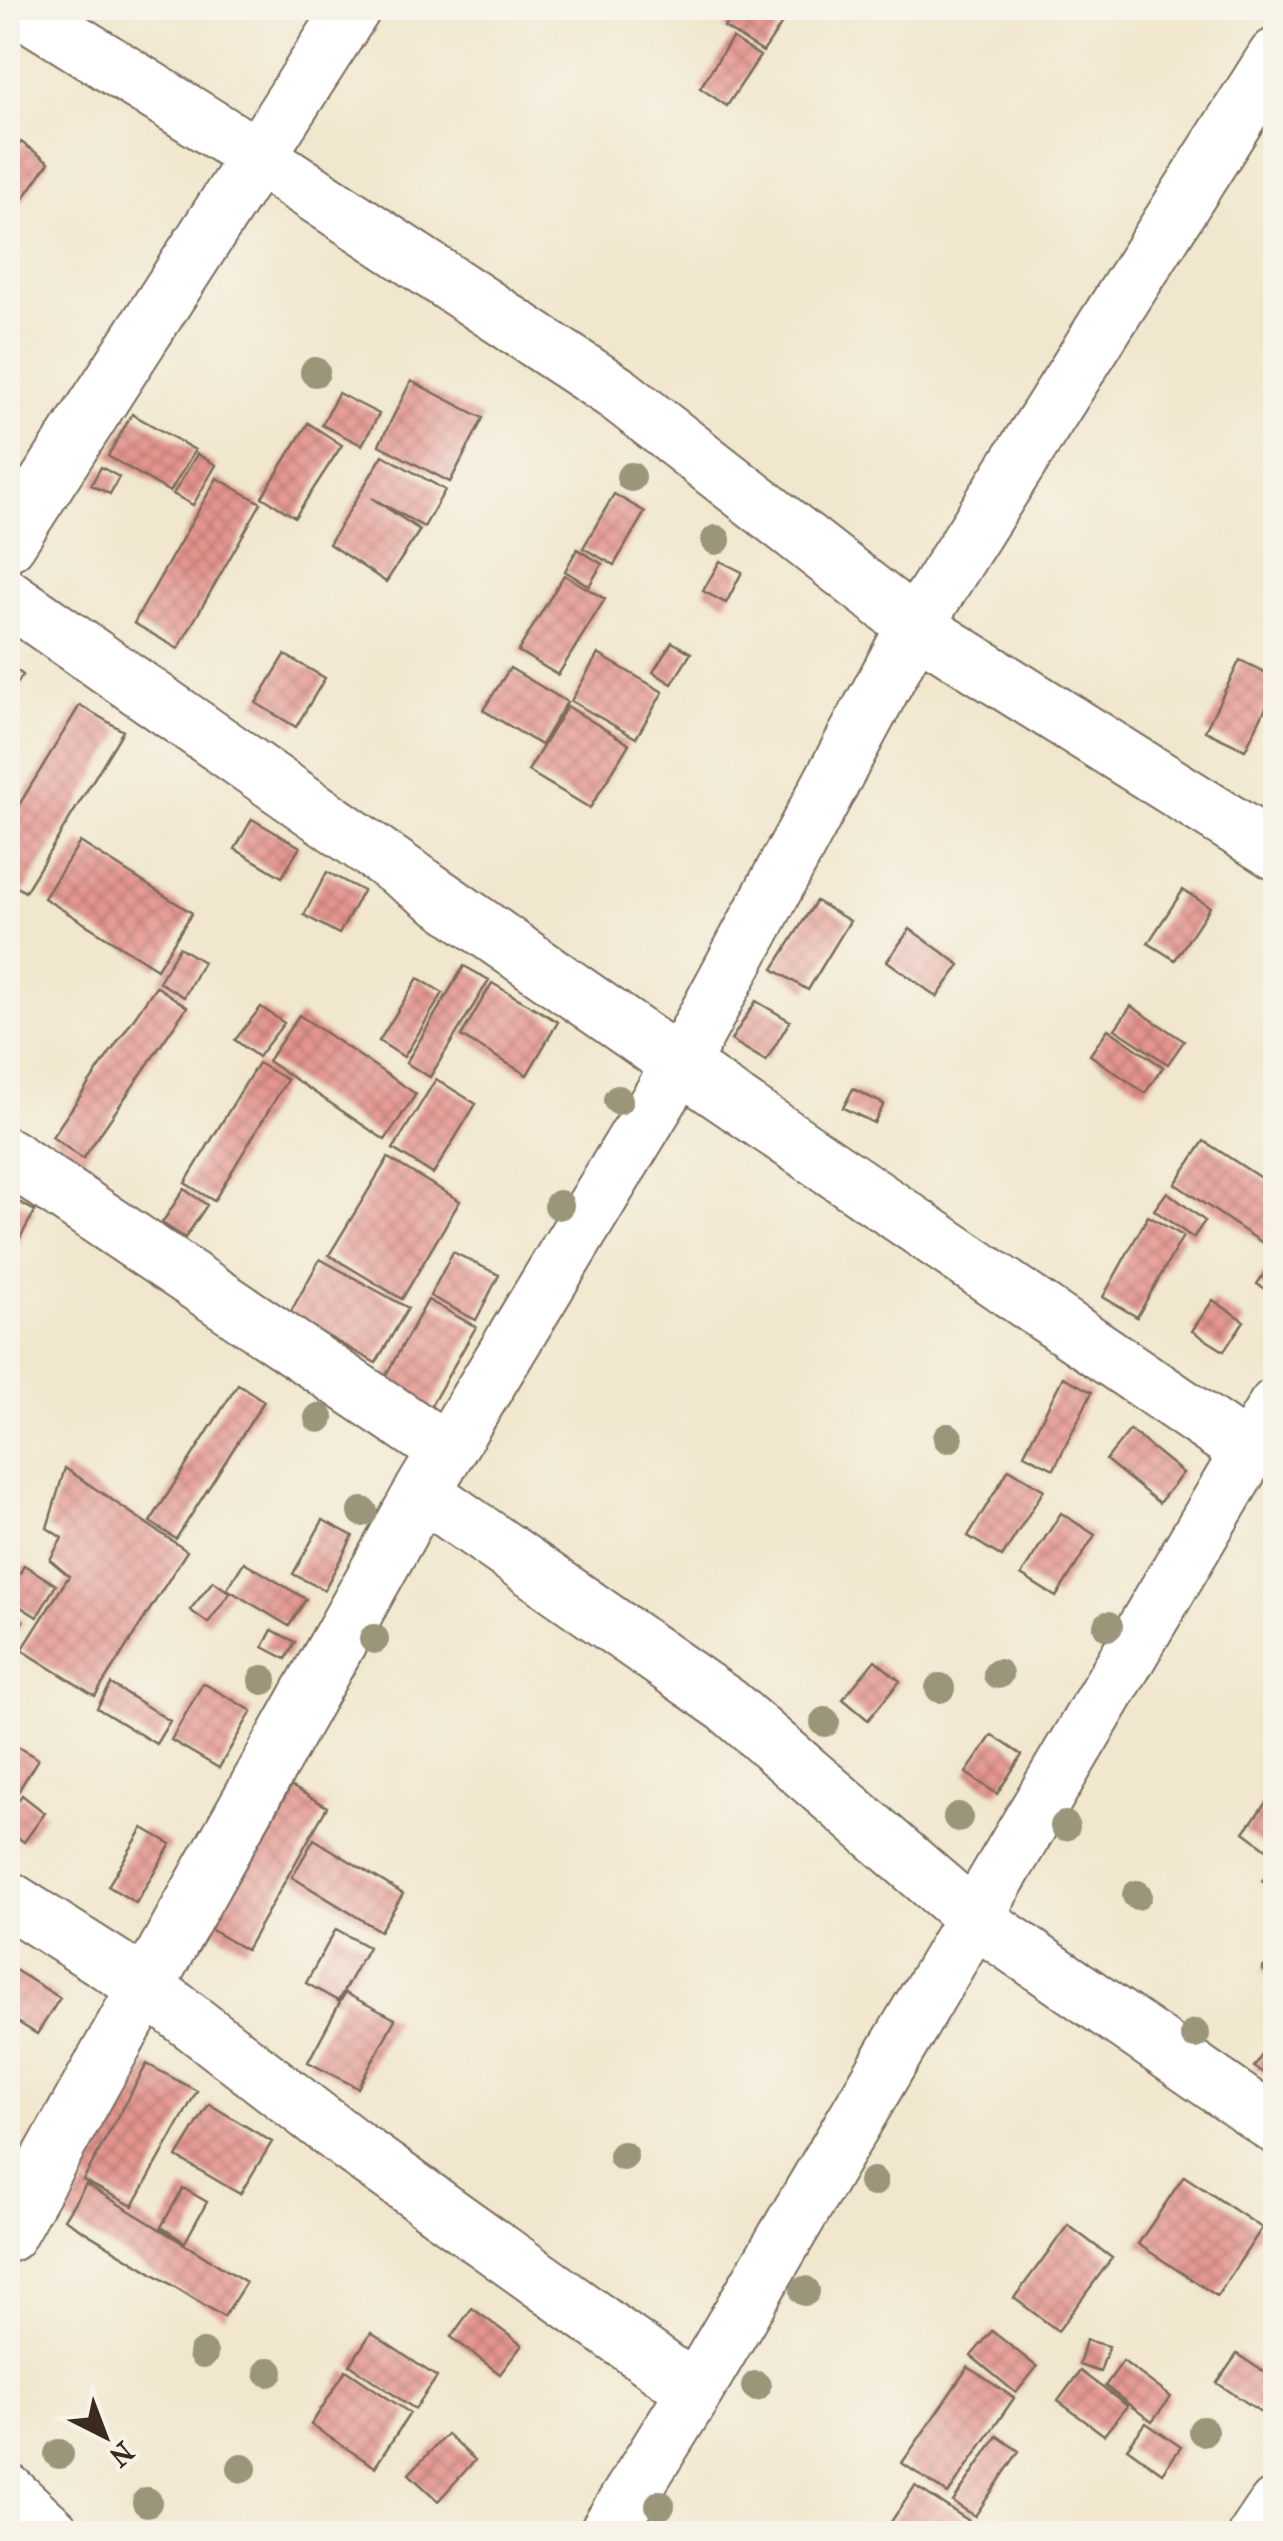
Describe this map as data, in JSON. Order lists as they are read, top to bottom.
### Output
{
  "north": "bottom right"
}
